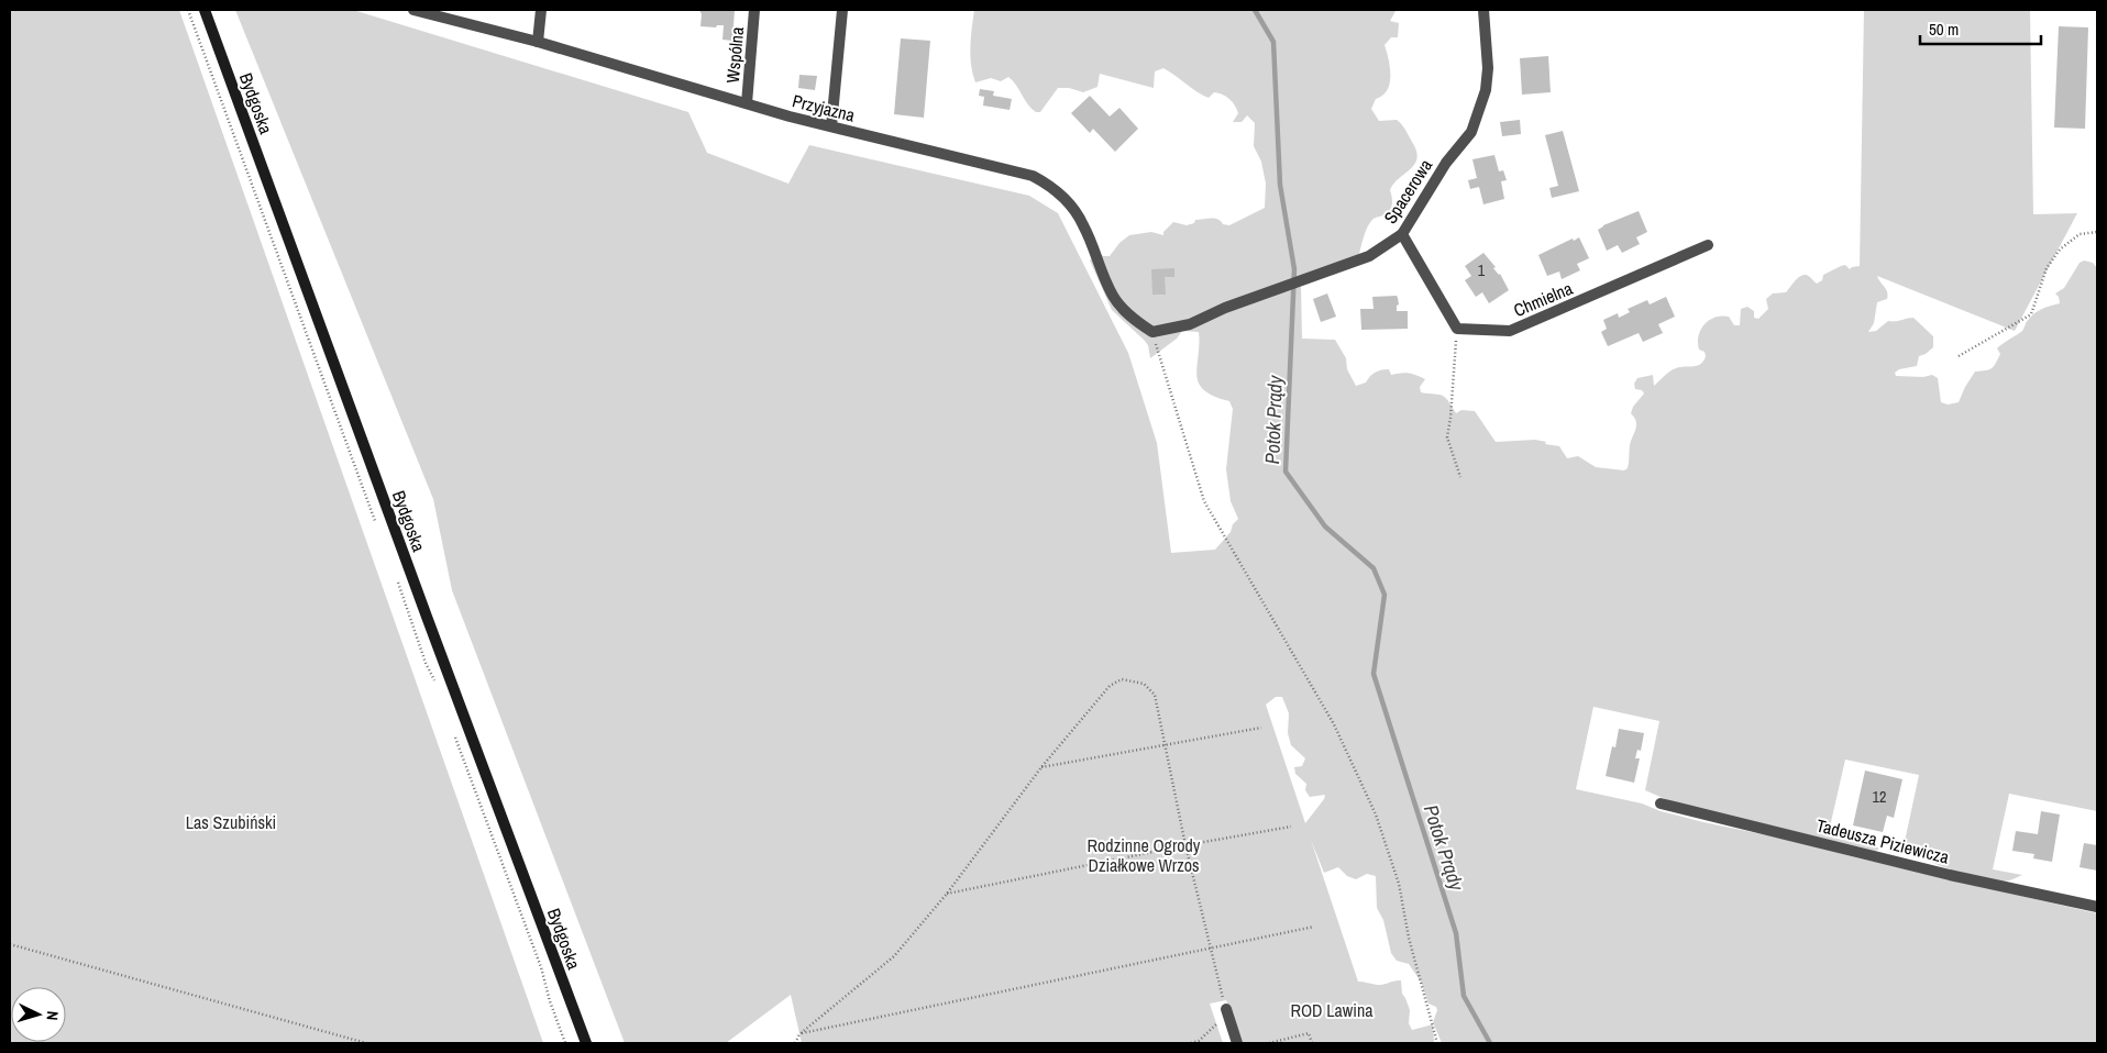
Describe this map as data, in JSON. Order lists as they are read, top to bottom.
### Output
{
  "streets": {
    "main road": ["Bydgoska"],
    "street": [
      "Wspólna",
      "Przyjazna",
      "Spacerowa",
      "Chmielna",
      "Tadeusza Piziewicza"
    ]
  },
  "crossings": [
    ["Wspólna", "Przyjazna"],
    ["Przyjazna", "Spacerowa"]
  ],
  "water": ["Potok Prądy"],
  "parks": ["Las Szubiński", "Rodzinne Ogrody Działkowe Wrzos", "ROD Lawina"],
  "house_numbers": ["1", "12"],
  "scale_bar": "50 m",
  "north": "right"
}
